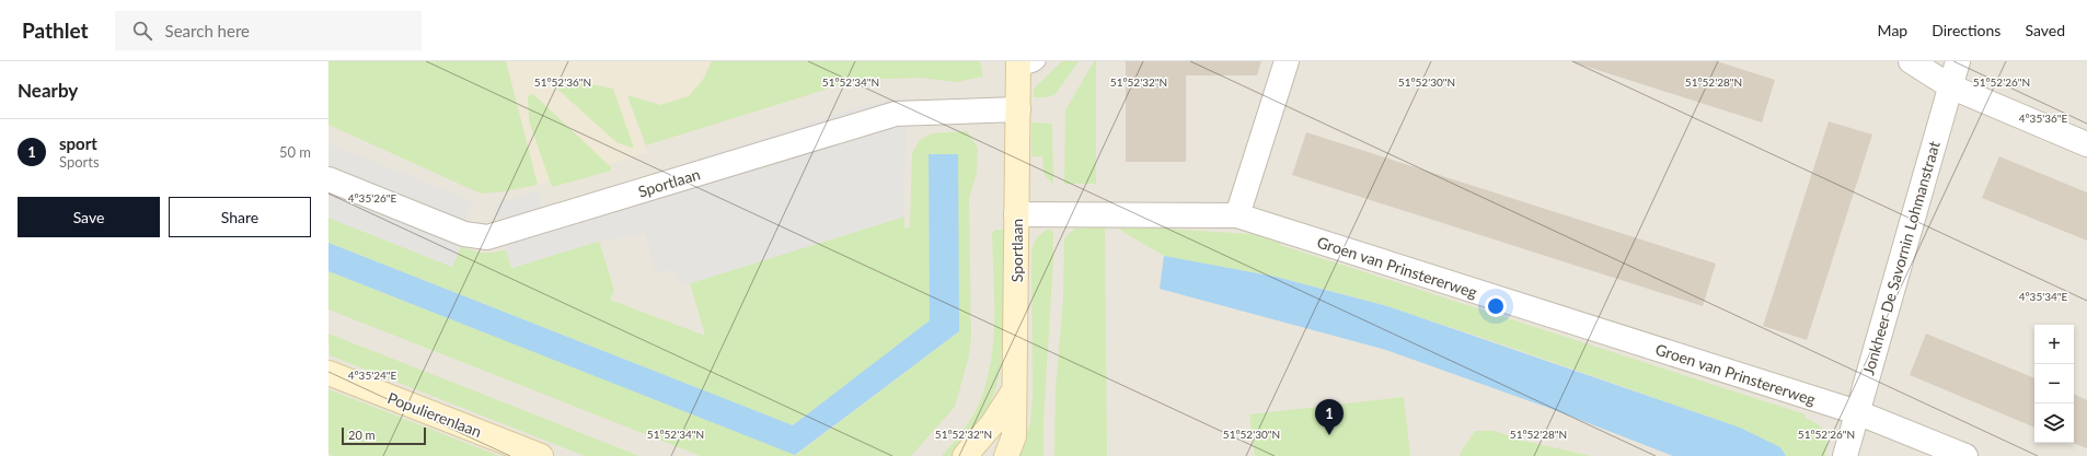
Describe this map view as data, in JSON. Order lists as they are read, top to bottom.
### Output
{
  "streets": {
    "street": [
      "Sportlaan",
      "Jonkheer De Savornin Lohmanstraat",
      "Groen van Prinstererweg",
      "Populierenlaan"
    ]
  },
  "crossings": [
    ["Sportlaan", "Groen van Prinstererweg"],
    ["Jonkheer De Savornin Lohmanstraat", "Groen van Prinstererweg"]
  ],
  "scale_bar": "20 m",
  "page": {
    "header": "Pathlet",
    "search": "Search here",
    "nav": ["Map", "Directions", "Saved"],
    "heading": "Nearby",
    "list": [
      {
        "mark": "1",
        "name": "sport",
        "note": "Sports",
        "value": "50 m"
      }
    ],
    "buttons": ["Save", "Share"],
    "map_buttons": ["+", "−"],
    "pins": "1",
    "scale": "20 m"
  },
  "coordinates": [
    "51°52'36\"N",
    "51°52'34\"N",
    "51°52'32\"N",
    "51°52'30\"N",
    "51°52'28\"N",
    "51°52'26\"N",
    "4°35'36\"E",
    "4°35'26\"E",
    "4°35'34\"E",
    "4°35'24\"E"
  ]
}
